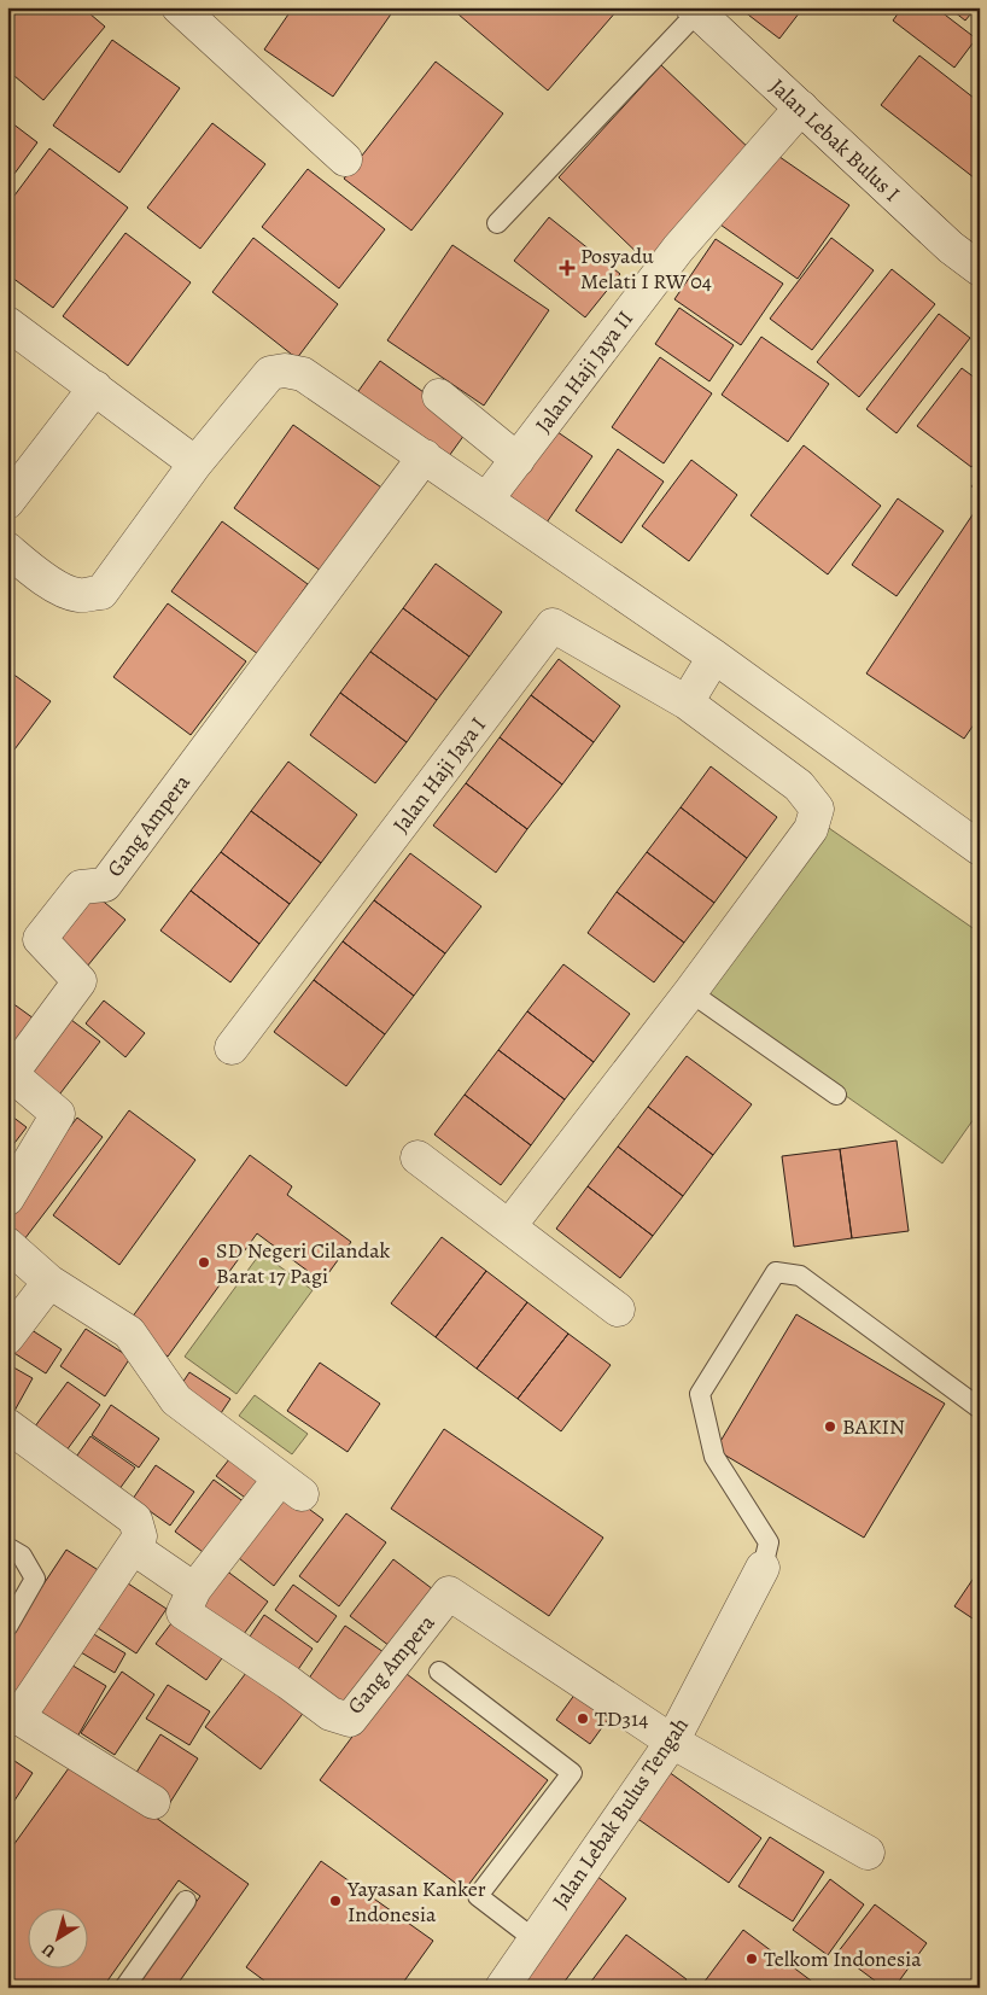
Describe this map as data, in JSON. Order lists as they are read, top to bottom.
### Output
{
  "streets": {
    "street": [
      "Jalan Lebak Bulus I",
      "Jalan Haji Jaya II",
      "Jalan Haji Jaya I",
      "Gang Ampera",
      "Jalan Lebak Bulus Tengah"
    ]
  },
  "crossings": [
    ["Jalan Lebak Bulus I", "Jalan Haji Jaya II"],
    ["Gang Ampera", "Jalan Lebak Bulus Tengah"]
  ],
  "places": {
    "health": ["Posyadu Melati I RW 04"],
    "other": [
      "SD Negeri Cilandak Barat 17 Pagi",
      "BAKIN",
      "TD314",
      "Yayasan Kanker Indonesia",
      "Telkom Indonesia"
    ]
  },
  "north": "bottom left"
}
